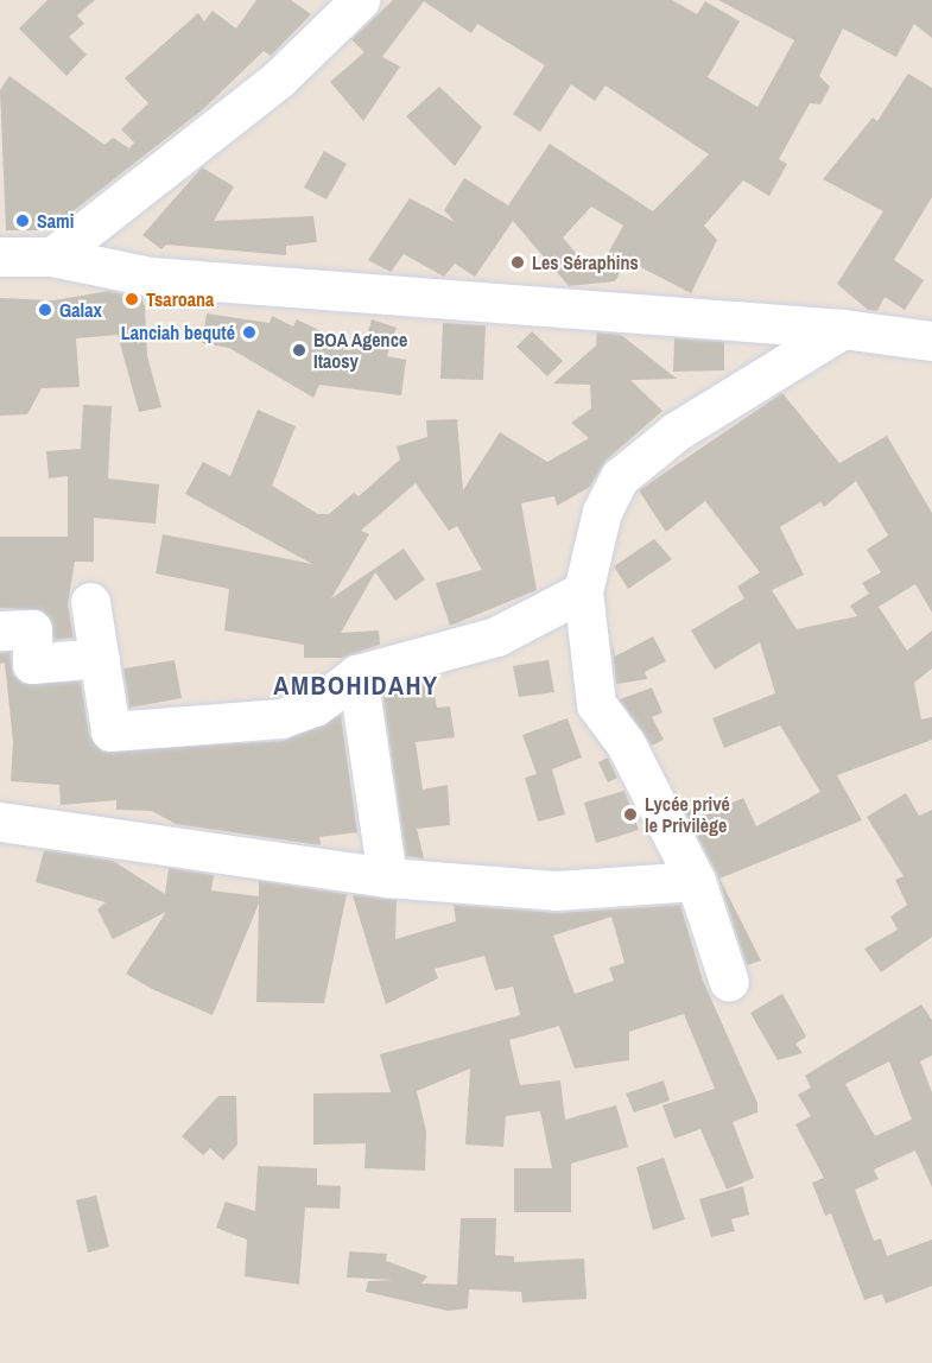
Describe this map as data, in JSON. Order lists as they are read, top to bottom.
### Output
{
  "districts": ["AMBOHIDAHY"],
  "places": [
    "Sami",
    "Les Séraphins",
    "Tsaroana",
    "Galax",
    "Lanciah bequté",
    "BOA Agence Itaosy",
    "Lycée privé le Privilège"
  ]
}
